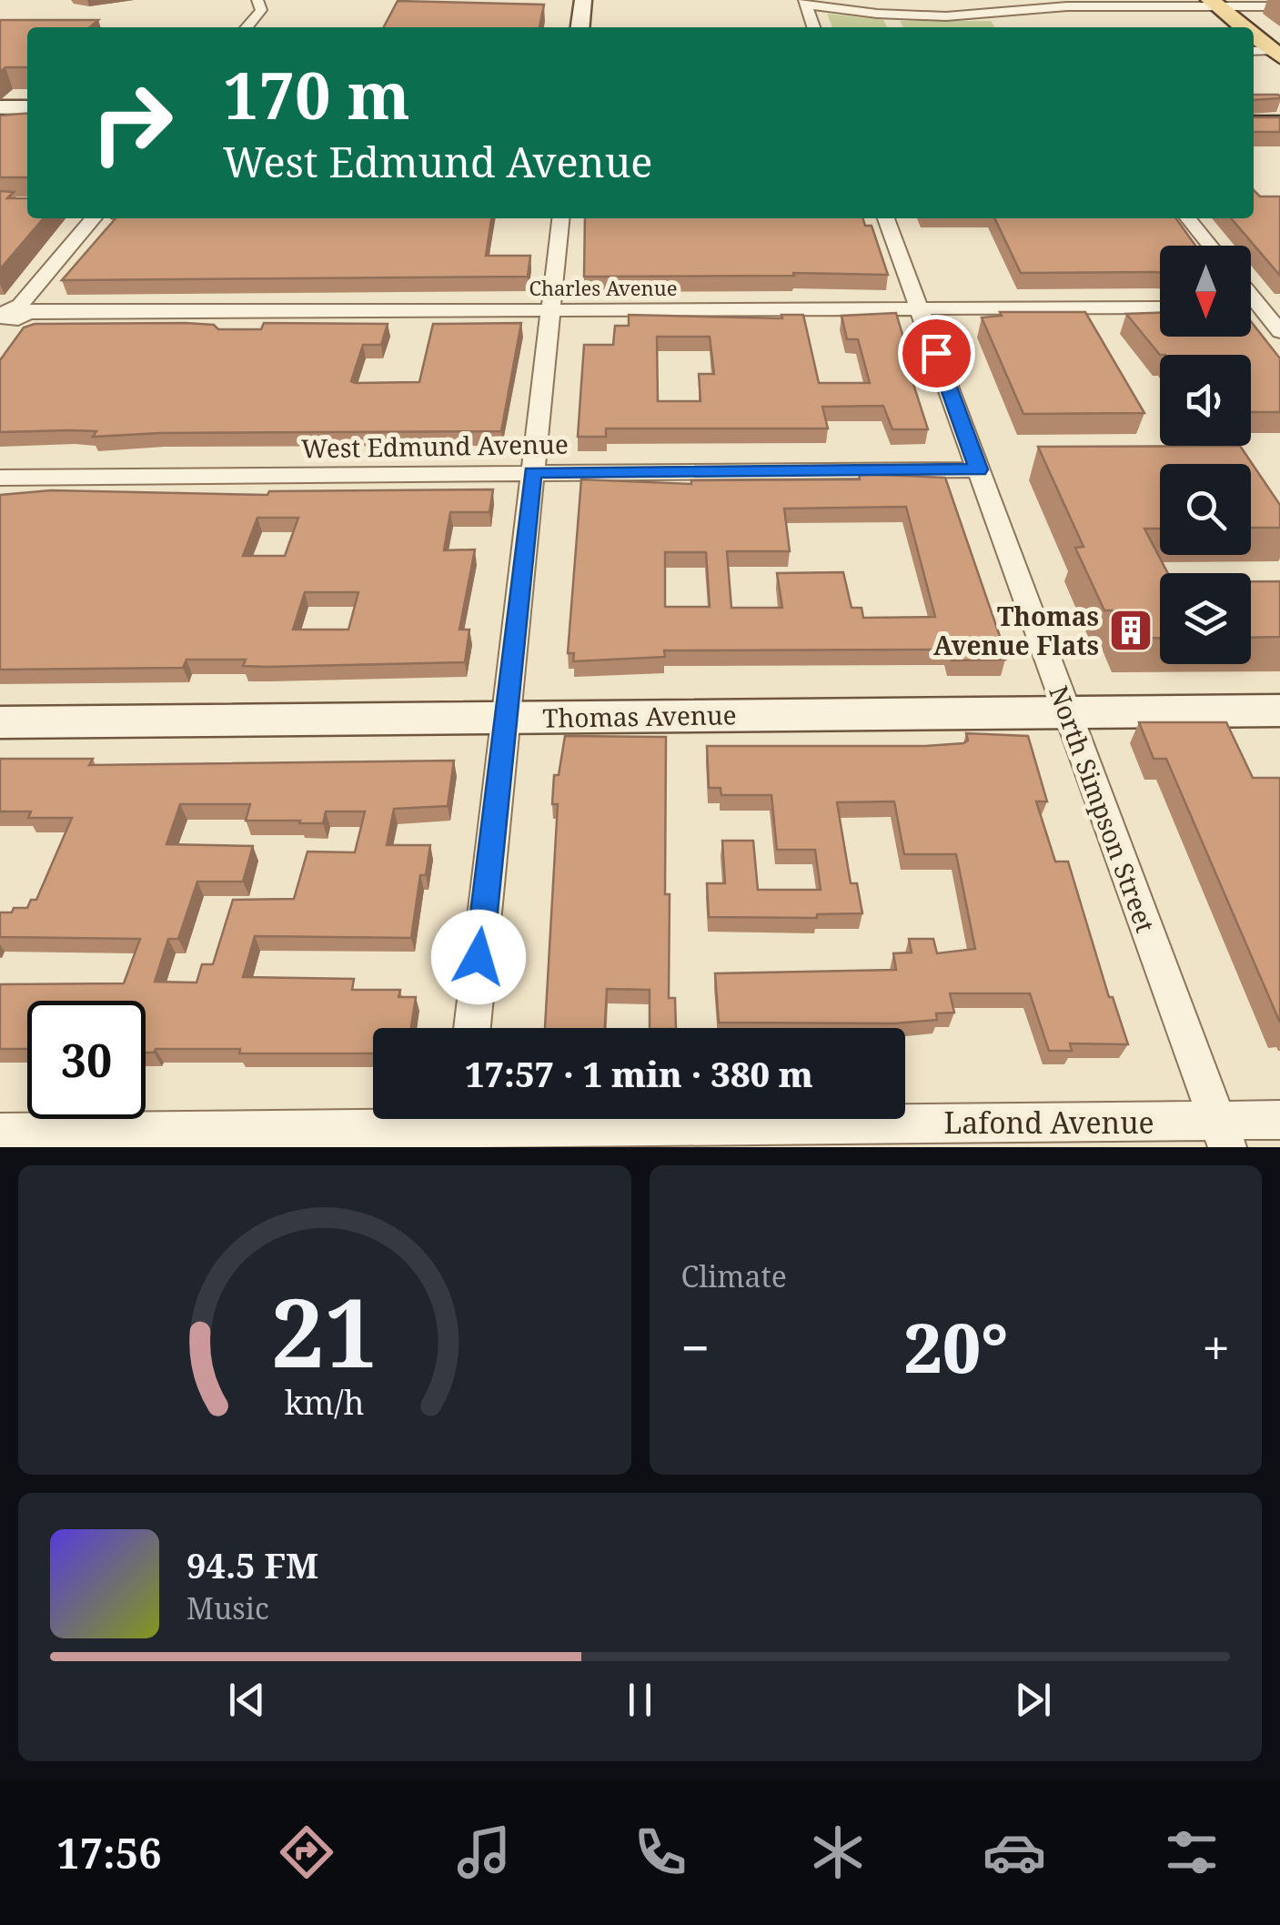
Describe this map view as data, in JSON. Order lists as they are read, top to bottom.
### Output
{
  "streets": {
    "street": [
      "Charles Avenue",
      "West Edmund Avenue",
      "Thomas Avenue",
      "North Simpson Street",
      "Lafond Avenue"
    ]
  },
  "crossings": [
    ["Charles Avenue", "North Simpson Street"],
    ["West Edmund Avenue", "North Simpson Street"],
    ["Thomas Avenue", "North Simpson Street"],
    ["North Simpson Street", "Lafond Avenue"]
  ],
  "places": {
    "building": ["Thomas Avenue Flats"]
  },
  "north": "bottom",
  "page": {
    "turn": ["170 m", "West Edmund Avenue"],
    "limit": "30",
    "trip": "17:57 · 1 min · 380 m",
    "tile": "Climate",
    "heat": ["−", "20°", "+"],
    "song": ["94.5 FM", "Music"],
    "tabs": "17:56",
    "gauge": ["21", "km/h"]
  }
}
